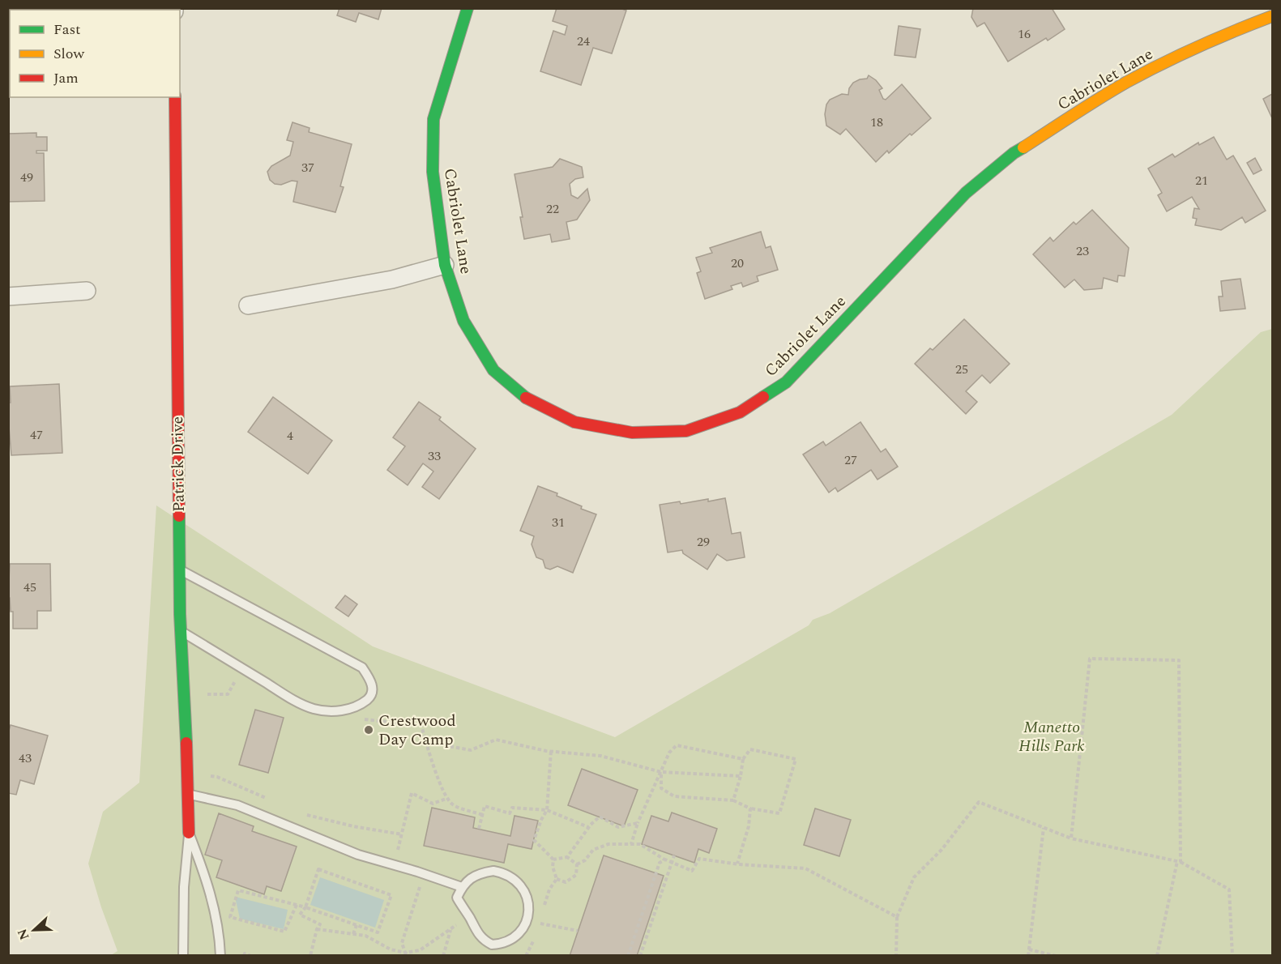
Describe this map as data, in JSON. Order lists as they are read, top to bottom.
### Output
{
  "streets": {
    "street": ["Cabriolet Lane", "Patrick Drive"]
  },
  "parks": ["Manetto Hills Park"],
  "places": ["Crestwood Day Camp"],
  "house_numbers": [
    "16",
    "24",
    "18",
    "37",
    "49",
    "21",
    "22",
    "23",
    "20",
    "25",
    "47",
    "4",
    "33",
    "27",
    "31",
    "29",
    "45",
    "43"
  ],
  "legend": ["Fast", "Slow", "Jam"],
  "north": "left"
}
